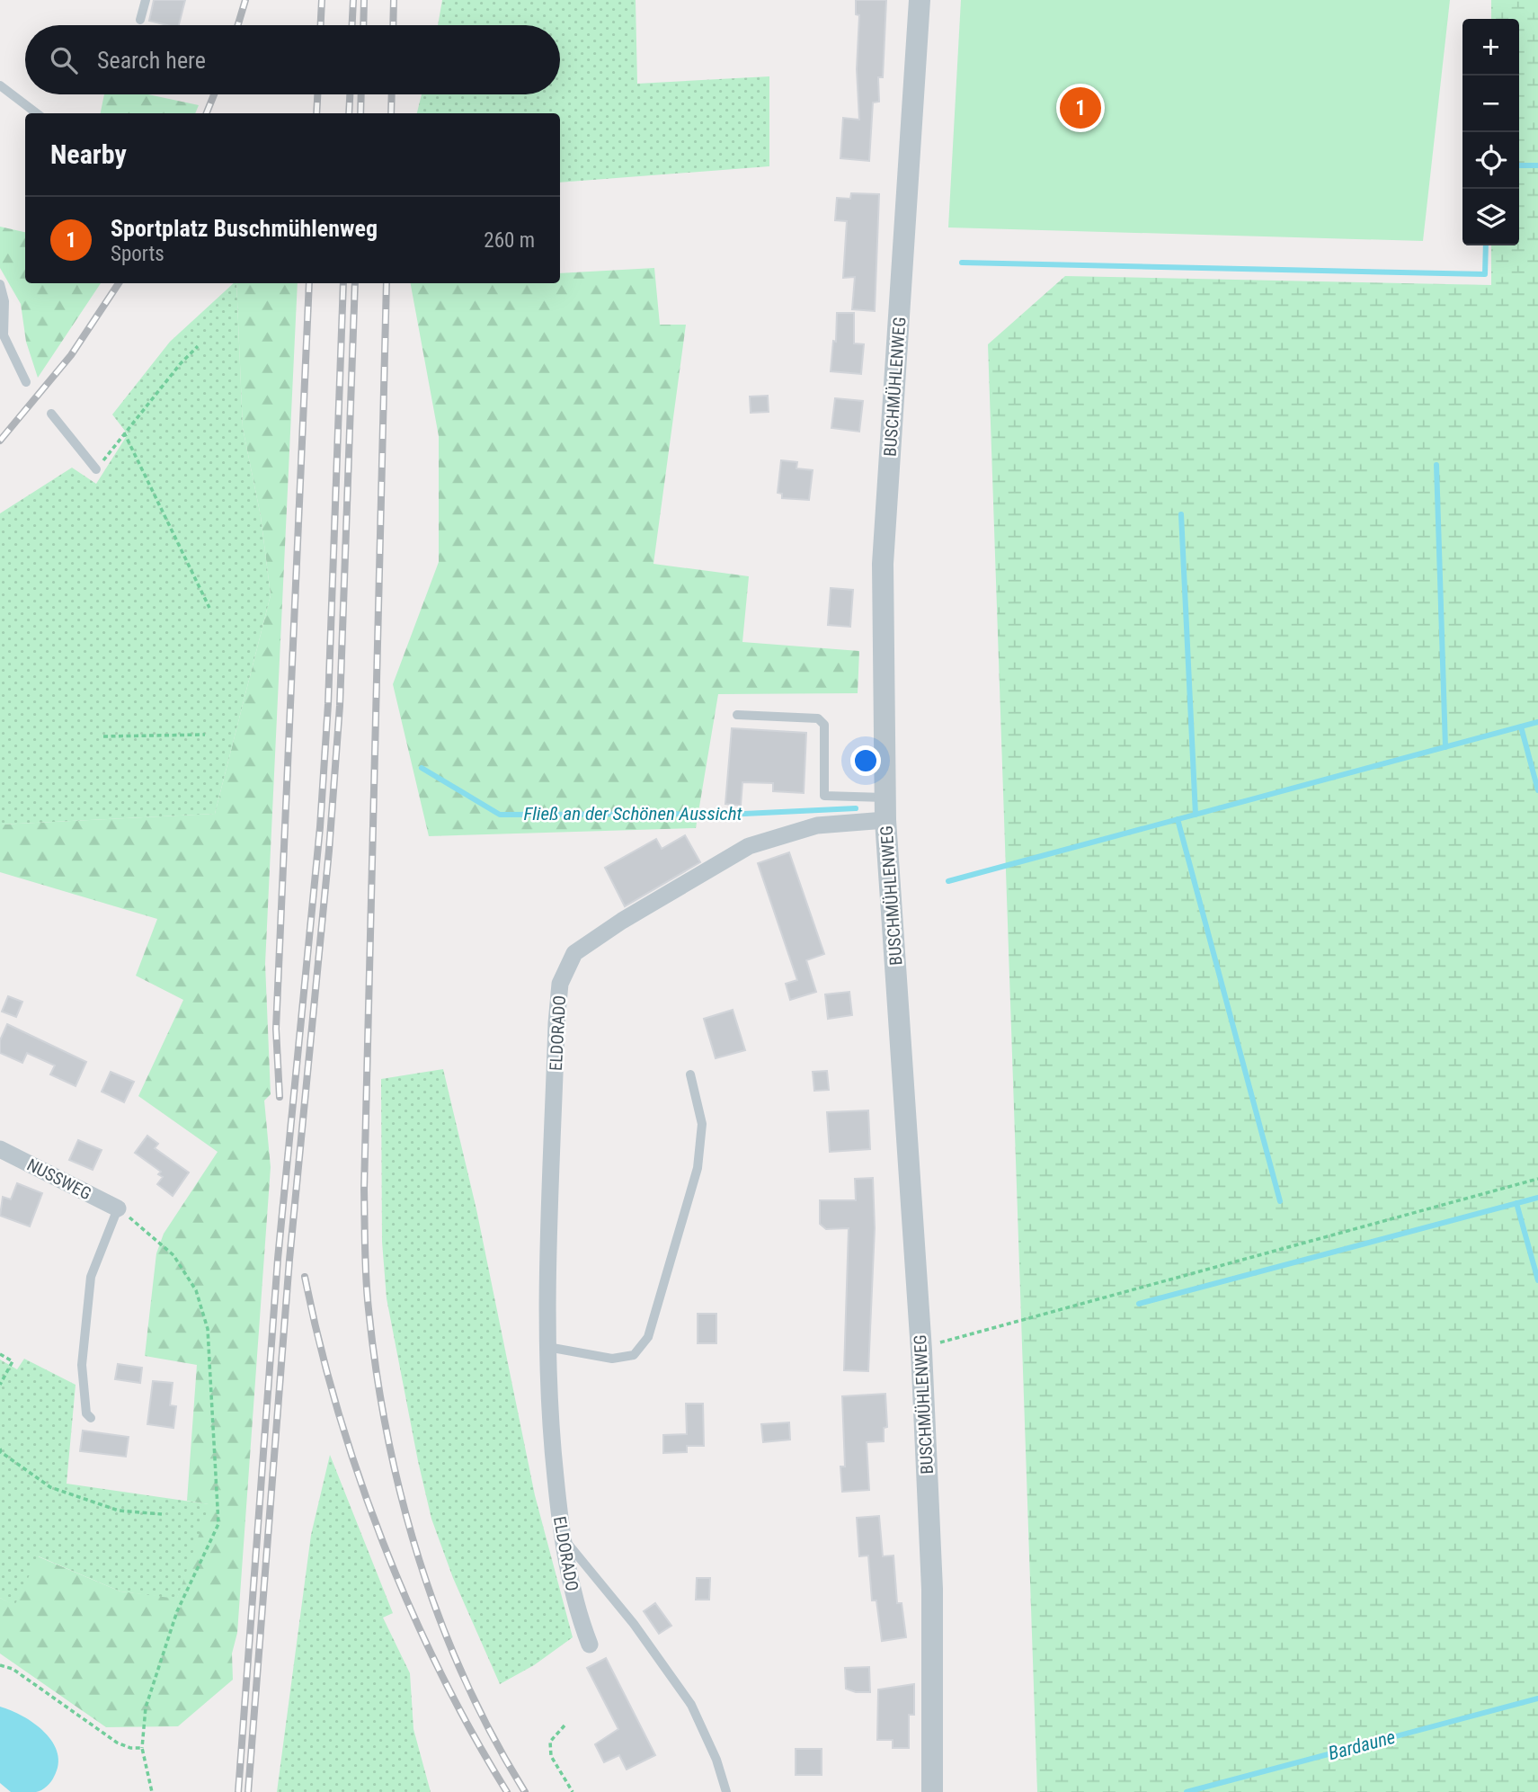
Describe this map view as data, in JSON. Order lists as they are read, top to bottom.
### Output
{
  "streets": {
    "street": ["BUSCHMÜHLENWEG", "ELDORADO", "NUSSWEG"]
  },
  "crossings": [
    ["BUSCHMÜHLENWEG", "ELDORADO"]
  ],
  "water": ["Fließ an der Schönen Aussicht", "Bardaune"],
  "page": {
    "map_buttons": ["+", "−"],
    "search": "Search here",
    "pins": "1",
    "heading": "Nearby",
    "list": [
      {
        "mark": "1",
        "name": "Sportplatz Buschmühlenweg",
        "note": "Sports",
        "value": "260 m"
      }
    ]
  }
}
